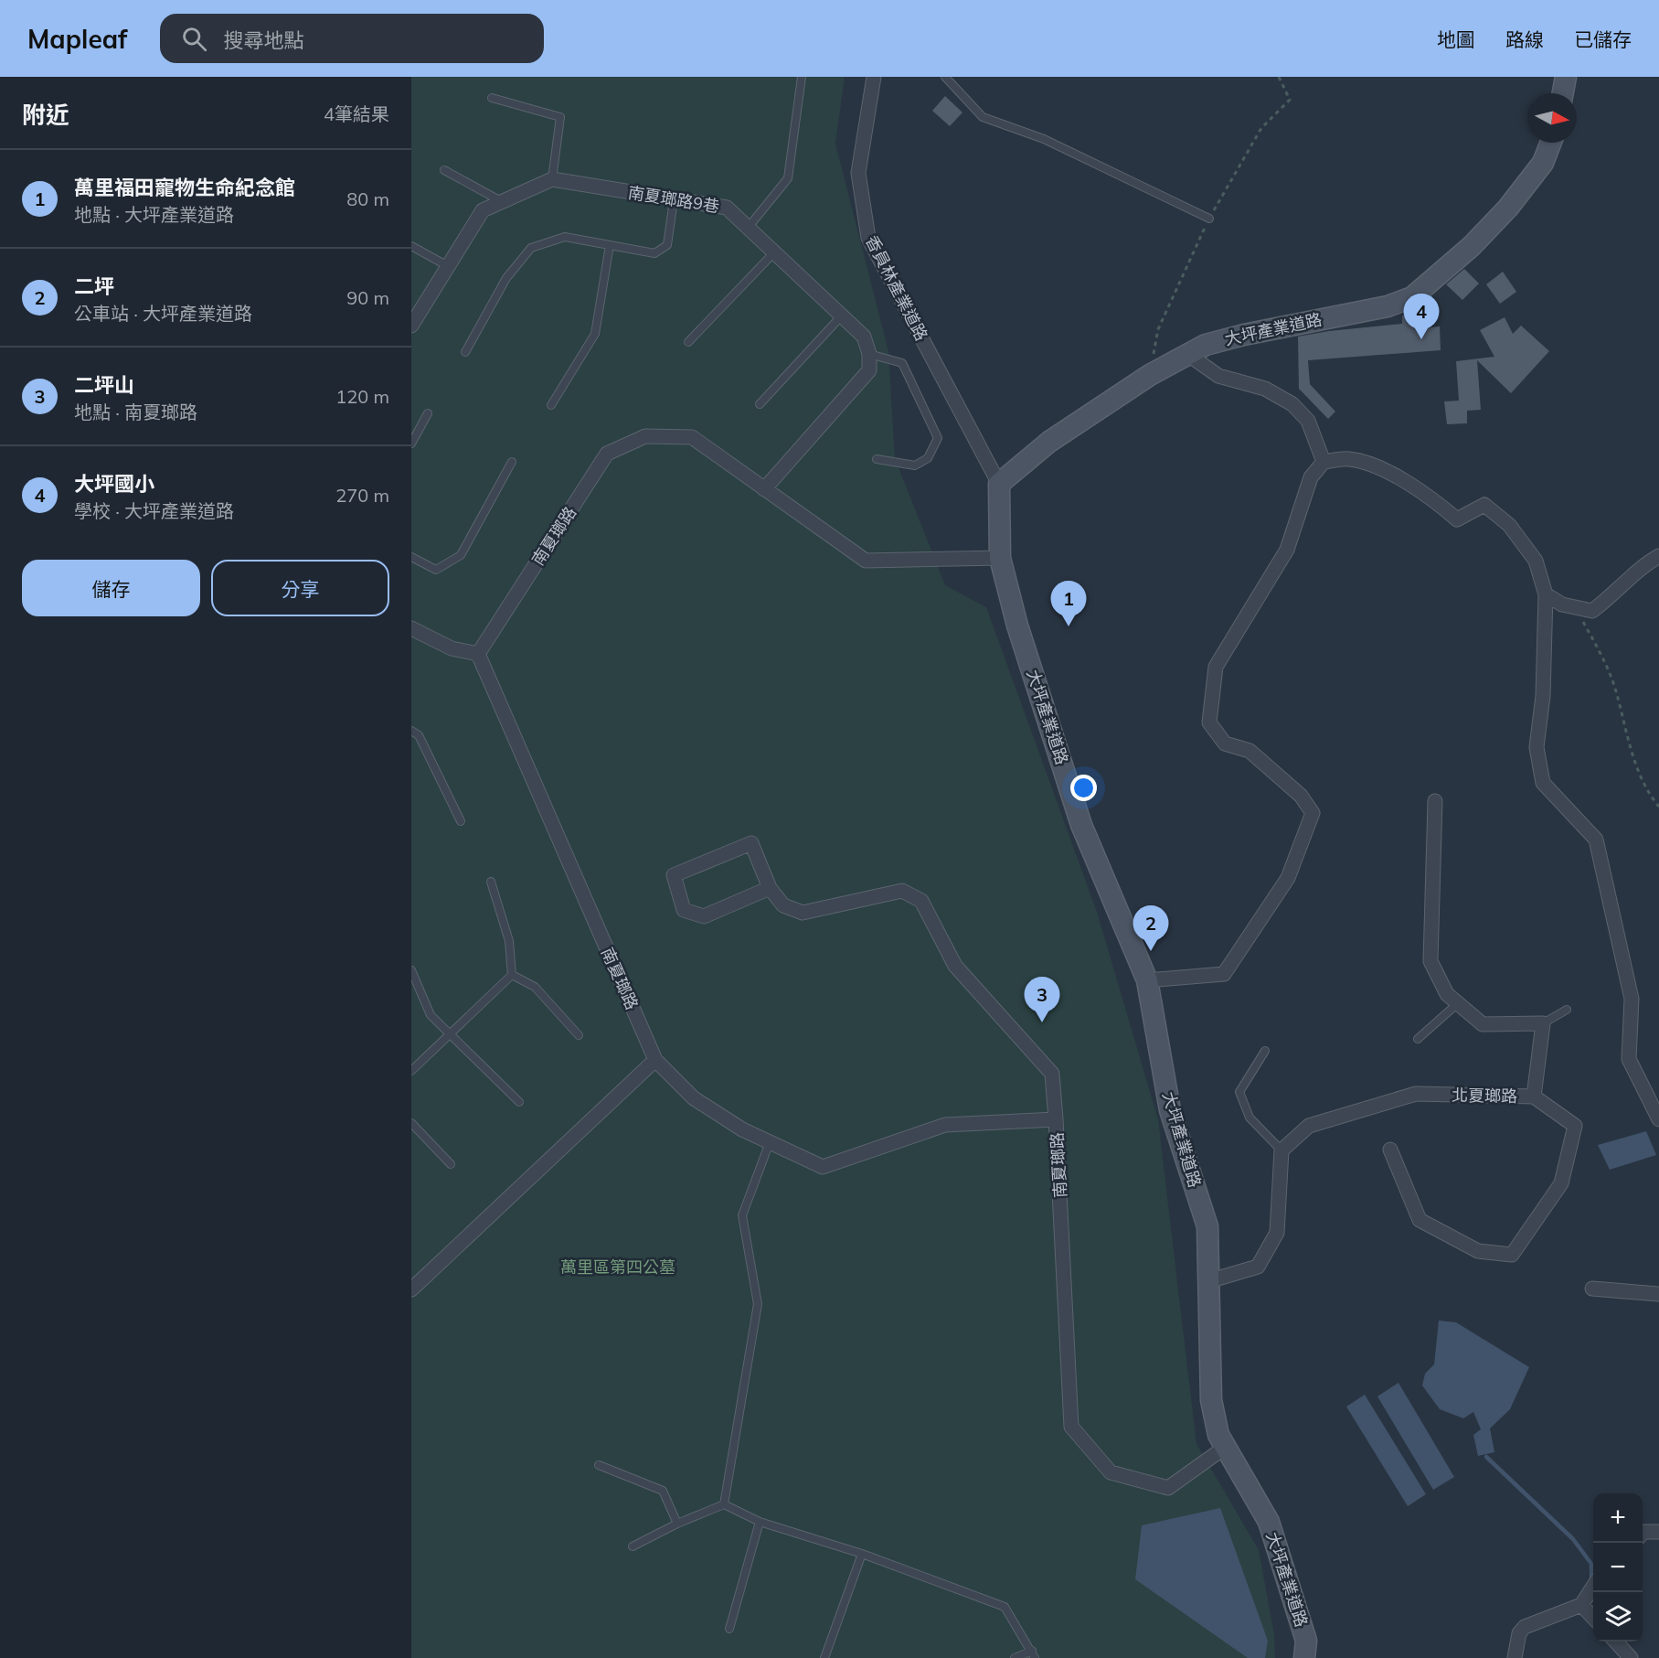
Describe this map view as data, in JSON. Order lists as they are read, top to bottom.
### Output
{
  "streets": {
    "street": [
      "南夏瑯路9巷",
      "香員林產業道路",
      "大坪產業道路",
      "南夏瑯路",
      "北夏瑯路"
    ]
  },
  "crossings": [
    ["香員林產業道路", "大坪產業道路"],
    ["大坪產業道路", "南夏瑯路"]
  ],
  "parks": ["萬里區第四公墓"],
  "north": "right",
  "page": {
    "header": "Mapleaf",
    "search": "搜尋地點",
    "nav": ["地圖", "路線", "已儲存"],
    "heading": ["附近", "4筆結果"],
    "list": [
      {
        "mark": "1",
        "name": "萬里福田寵物生命紀念館",
        "note": "地點 · 大坪產業道路",
        "value": "80 m"
      },
      {
        "mark": "2",
        "name": "二坪",
        "note": "公車站 · 大坪產業道路",
        "value": "90 m"
      },
      {
        "mark": "3",
        "name": "二坪山",
        "note": "地點 · 南夏瑯路",
        "value": "120 m"
      },
      {
        "mark": "4",
        "name": "大坪國小",
        "note": "學校 · 大坪產業道路",
        "value": "270 m"
      }
    ],
    "pins": [
      "4",
      "1",
      "2",
      "3"
    ],
    "buttons": ["儲存", "分享"],
    "map_buttons": ["+", "−"]
  }
}
